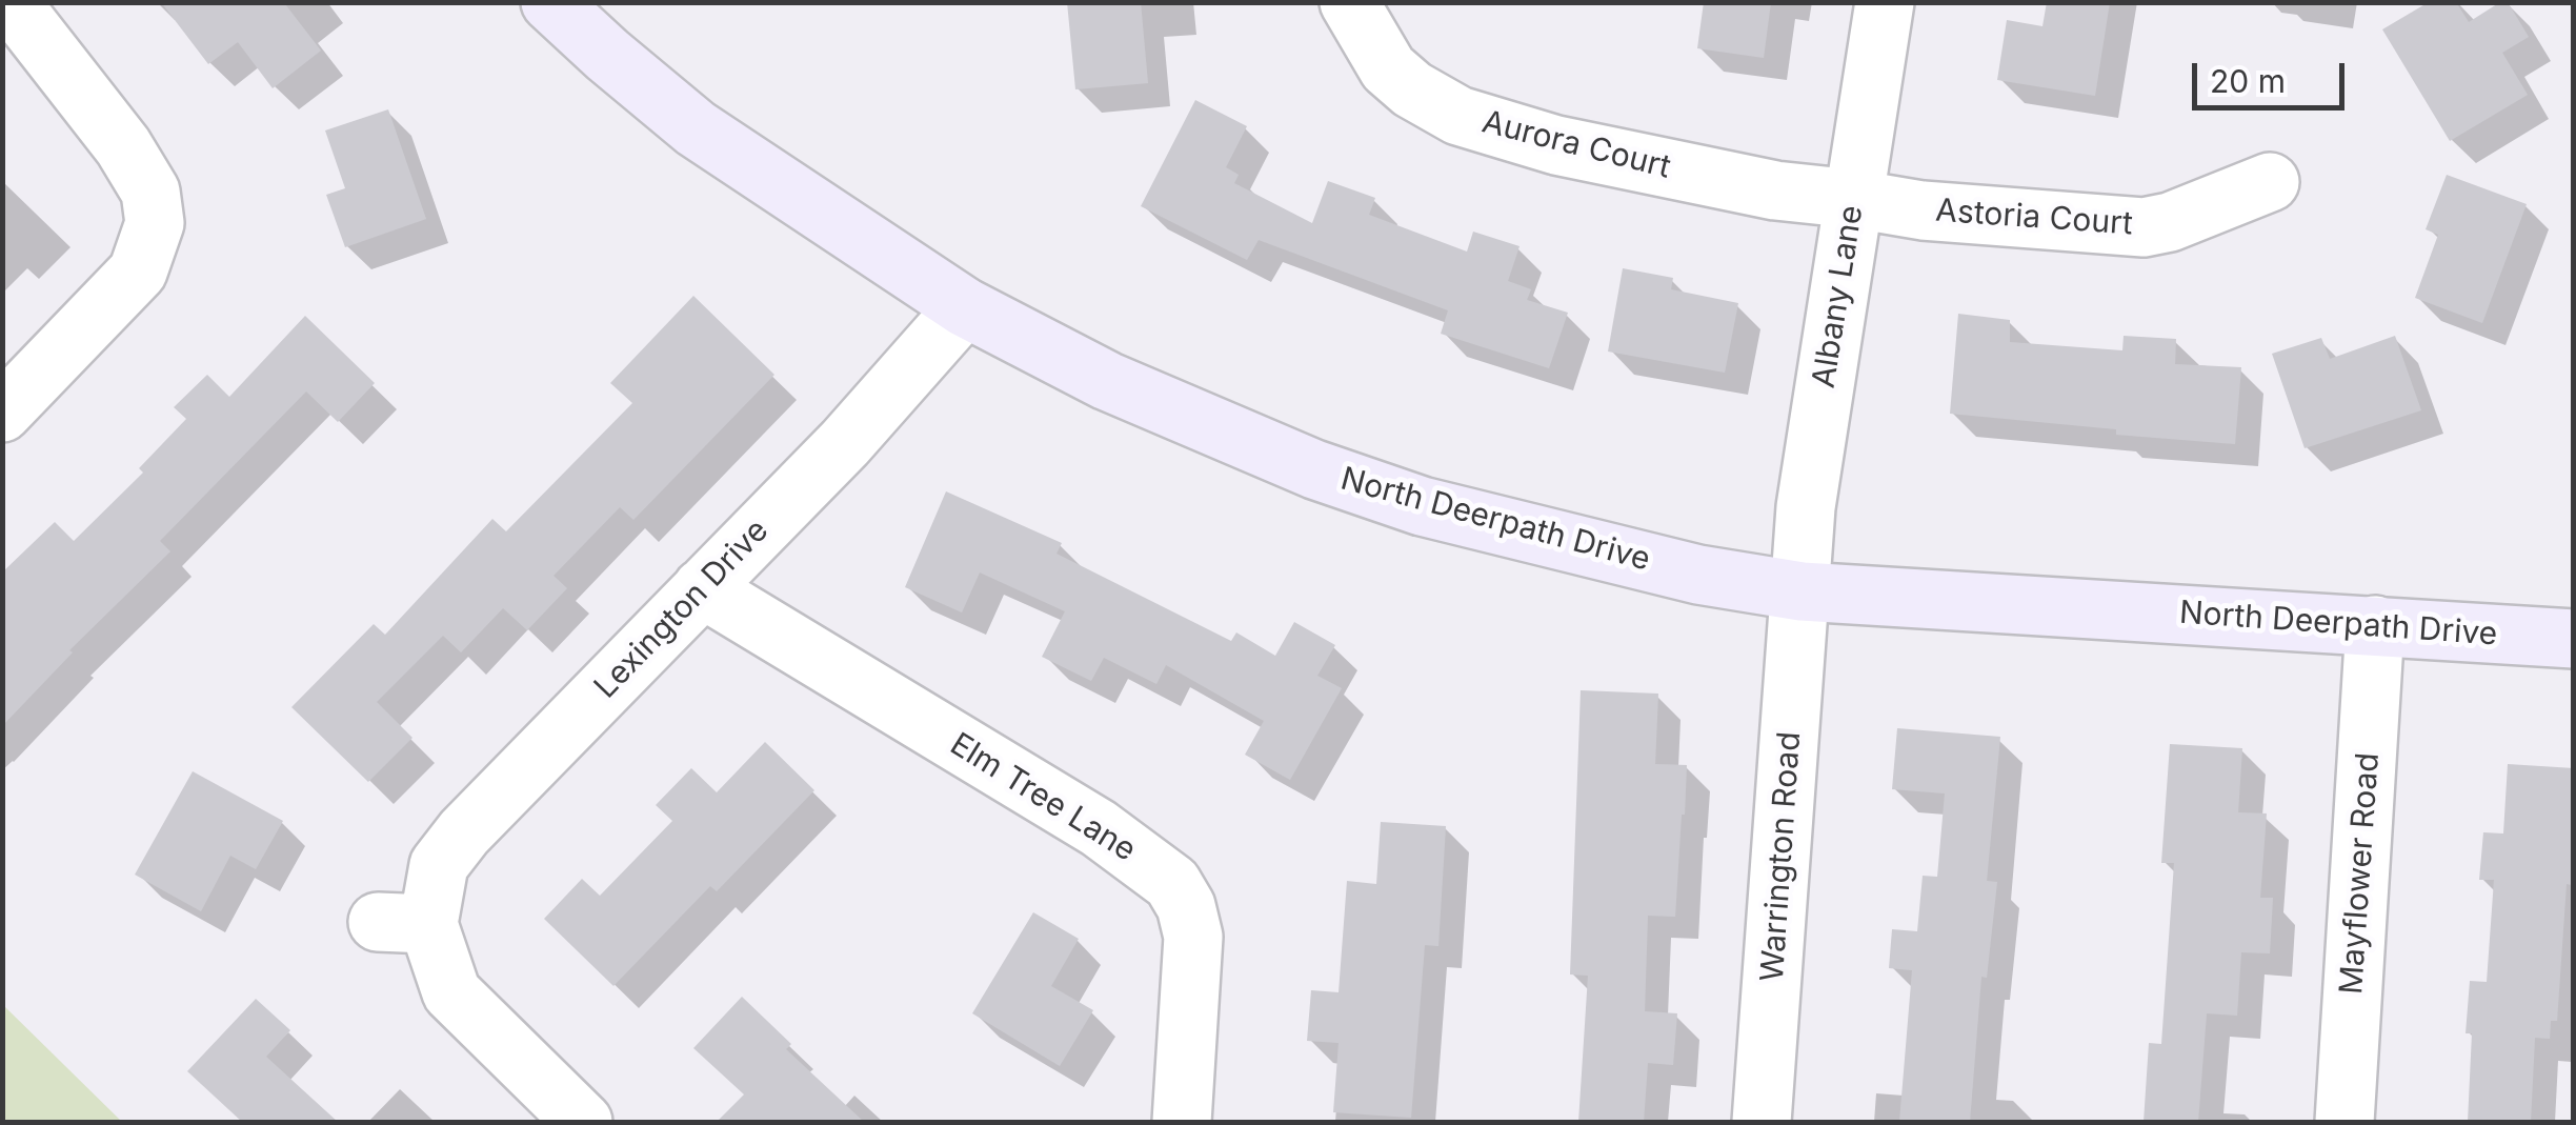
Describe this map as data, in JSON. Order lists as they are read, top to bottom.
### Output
{
  "streets": {
    "street": [
      "Aurora Court",
      "Astoria Court",
      "Albany Lane",
      "North Deerpath Drive",
      "Lexington Drive",
      "Elm Tree Lane",
      "Warrington Road",
      "Mayflower Road"
    ]
  },
  "crossings": [
    ["Aurora Court", "Astoria Court"],
    ["Aurora Court", "Albany Lane"],
    ["Astoria Court", "Albany Lane"],
    ["Albany Lane", "North Deerpath Drive"],
    ["Albany Lane", "Warrington Road"],
    ["North Deerpath Drive", "Lexington Drive"],
    ["North Deerpath Drive", "Warrington Road"],
    ["North Deerpath Drive", "Mayflower Road"],
    ["Lexington Drive", "Elm Tree Lane"]
  ],
  "scale_bar": "20 m"
}
